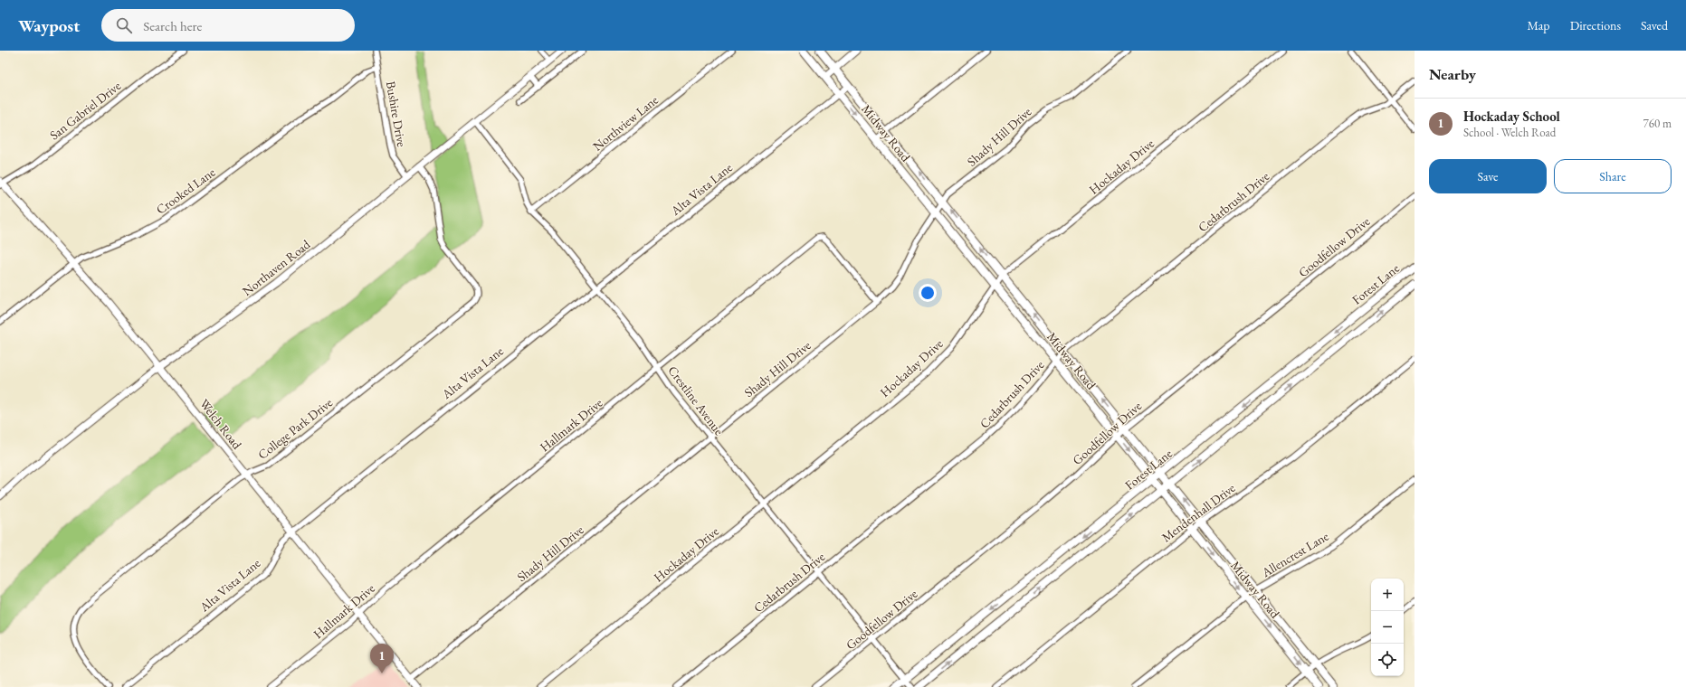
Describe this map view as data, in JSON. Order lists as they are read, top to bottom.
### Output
{
  "streets": {
    "main road": ["Midway Road", "Forest Lane"],
    "street": [
      "San Gabriel Drive",
      "Bushire Drive",
      "Northview Lane",
      "Shady Hill Drive",
      "Hockaday Drive",
      "Alta Vista Lane",
      "Crooked Lane",
      "Cedarbrush Drive",
      "Goodfellow Drive",
      "Northaven Road",
      "Crestline Avenue",
      "Welch Road",
      "Hallmark Drive",
      "College Park Drive",
      "Mendenhall Drive",
      "Allencrest Lane"
    ]
  },
  "crossings": [
    ["San Gabriel Drive", "Welch Road"],
    ["Bushire Drive", "Crooked Lane"],
    ["Bushire Drive", "Northaven Road"],
    ["Northview Lane", "Crestline Avenue"],
    ["Midway Road", "Shady Hill Drive"],
    ["Midway Road", "Hockaday Drive"],
    ["Midway Road", "Alta Vista Lane"],
    ["Midway Road", "Cedarbrush Drive"],
    ["Midway Road", "Goodfellow Drive"],
    ["Midway Road", "Forest Lane"],
    ["Midway Road", "Mendenhall Drive"],
    ["Midway Road", "Allencrest Lane"],
    ["Shady Hill Drive", "Crestline Avenue"],
    ["Shady Hill Drive", "Welch Road"],
    ["Shady Hill Drive", "Hallmark Drive"],
    ["Hockaday Drive", "Crestline Avenue"],
    ["Alta Vista Lane", "Crestline Avenue"],
    ["Alta Vista Lane", "Welch Road"],
    ["Crooked Lane", "Welch Road"],
    ["Cedarbrush Drive", "Crestline Avenue"],
    ["Goodfellow Drive", "Crestline Avenue"],
    ["Northaven Road", "Crestline Avenue"],
    ["Northaven Road", "Welch Road"],
    ["Northaven Road", "College Park Drive"],
    ["Forest Lane", "Crestline Avenue"],
    ["Crestline Avenue", "Hallmark Drive"],
    ["Welch Road", "Hallmark Drive"],
    ["Welch Road", "College Park Drive"]
  ],
  "page": {
    "header": "Waypost",
    "search": "Search here",
    "nav": ["Map", "Directions", "Saved"],
    "heading": "Nearby",
    "list": [
      {
        "mark": "1",
        "name": "Hockaday School",
        "note": "School · Welch Road",
        "value": "760 m"
      }
    ],
    "buttons": ["Save", "Share"],
    "map_buttons": ["+", "−"],
    "pins": "1"
  }
}
